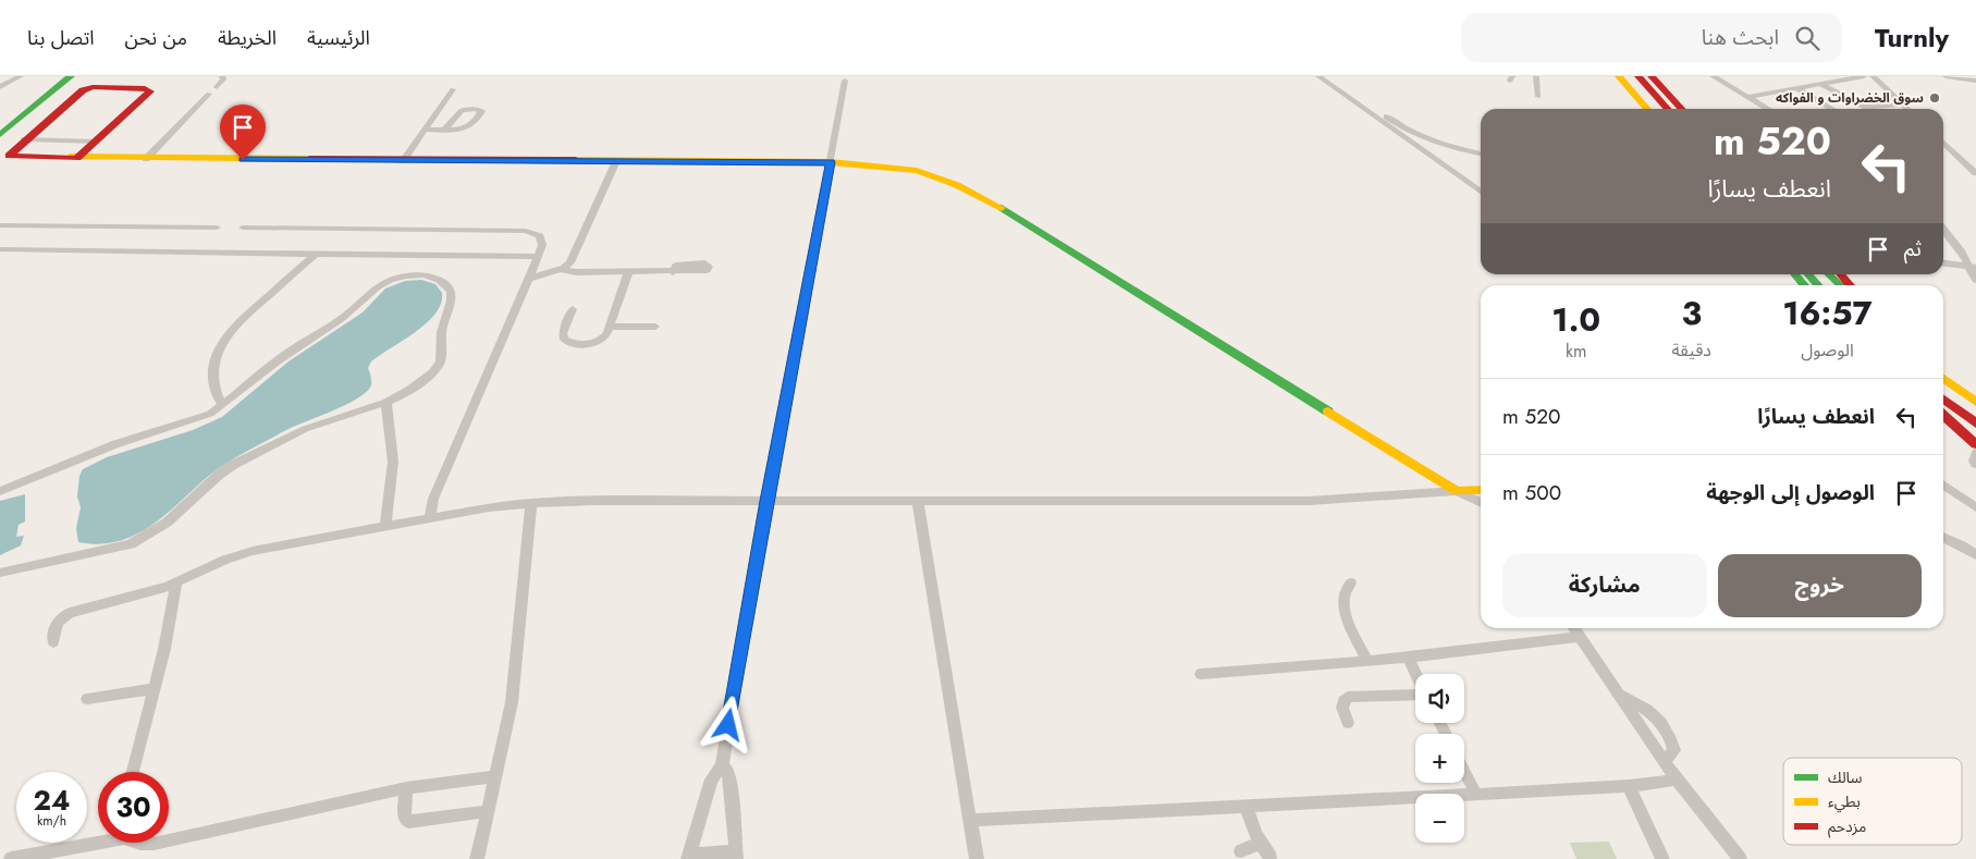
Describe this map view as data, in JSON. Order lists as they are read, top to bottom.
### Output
{
  "places": ["سوق الخضراوات و الفواكه"],
  "legend": ["سالك", "بطيء", "مزدحم"],
  "page": {
    "header": "Turnly",
    "search": "ابحث هنا",
    "nav": [
      "الرئيسية",
      "الخريطة",
      "من نحن",
      "اتصل بنا"
    ],
    "turn": ["520 m", "انعطف يسارًا"],
    "then": "ثم",
    "eta": [
      "16:57",
      "الوصول",
      "3",
      "دقيقة",
      "1.0",
      "km"
    ],
    "list": [
      {
        "name": "انعطف يسارًا",
        "value": "520 m"
      },
      {
        "name": "الوصول إلى الوجهة",
        "value": "500 m"
      }
    ],
    "buttons": ["خروج", "مشاركة"],
    "map_buttons": ["+", "−"],
    "speed": "24 km/h",
    "limit": "30"
  }
}
